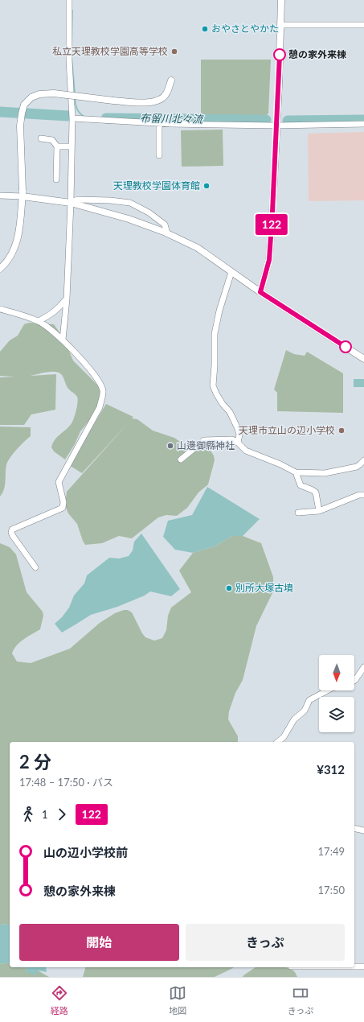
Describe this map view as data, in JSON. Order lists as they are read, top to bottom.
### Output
{
  "water": ["布留川北々流"],
  "places": [
    "おやさとやかた",
    "私立天理教校学園高等学校",
    "憩の家外来棟",
    "天理教校学園体育館",
    "天理市立山の辺小学校",
    "山邊御縣神社",
    "別所大塚古墳"
  ],
  "lines": ["bus line 122"],
  "north": "bottom",
  "page": {
    "on_map": "122",
    "heading": ["2 分", "17:48 – 17:50 · バス", "¥312"],
    "legs": ["1", "122"],
    "list": [
      {
        "name": "山の辺小学校前",
        "value": "17:49"
      },
      {
        "name": "憩の家外来棟",
        "value": "17:50"
      }
    ],
    "buttons": ["開始", "きっぷ"],
    "tabs": ["経路", "地図", "きっぷ"]
  }
}
